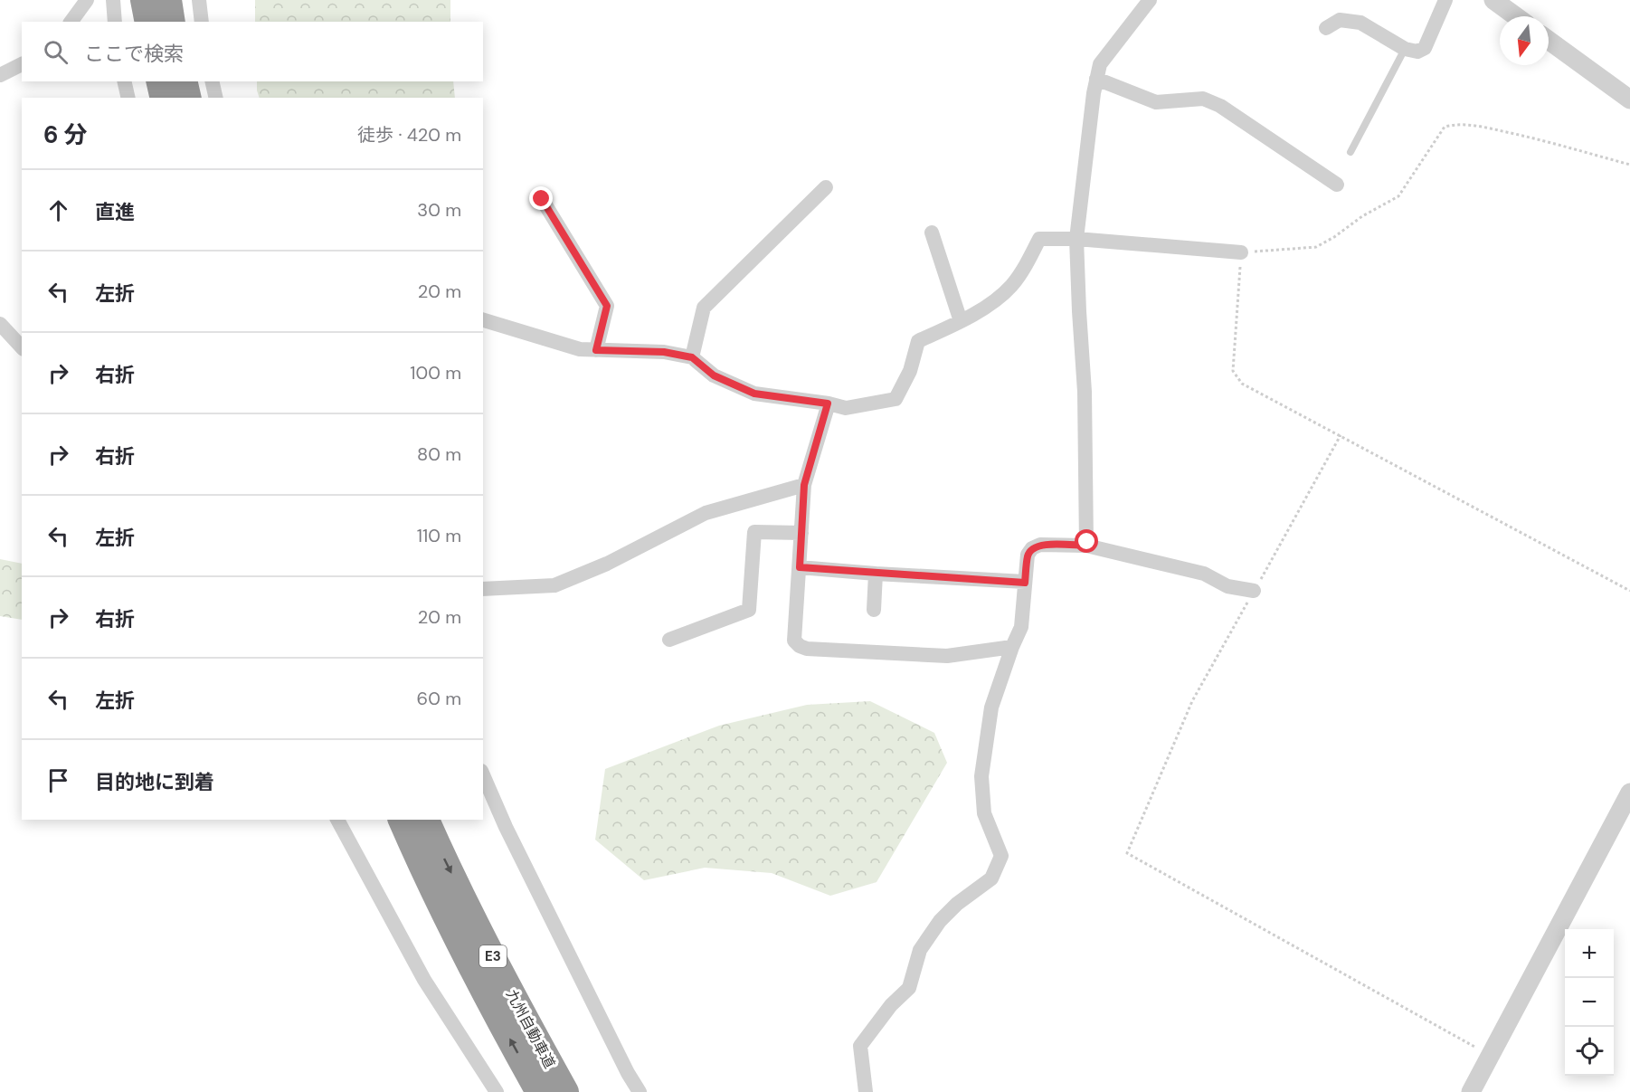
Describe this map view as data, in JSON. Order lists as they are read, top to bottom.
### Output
{
  "streets": {
    "highway": ["E3", "九州自動車道"]
  },
  "north": "bottom",
  "page": {
    "search": "ここで検索",
    "heading": ["6 分", "徒歩 · 420 m"],
    "list": [
      ["直進", "30 m"],
      ["左折", "20 m"],
      ["右折", "100 m"],
      ["右折", "80 m"],
      ["左折", "110 m"],
      ["右折", "20 m"],
      ["左折", "60 m"],
      "目的地に到着"
    ],
    "map_buttons": ["+", "−"]
  }
}
